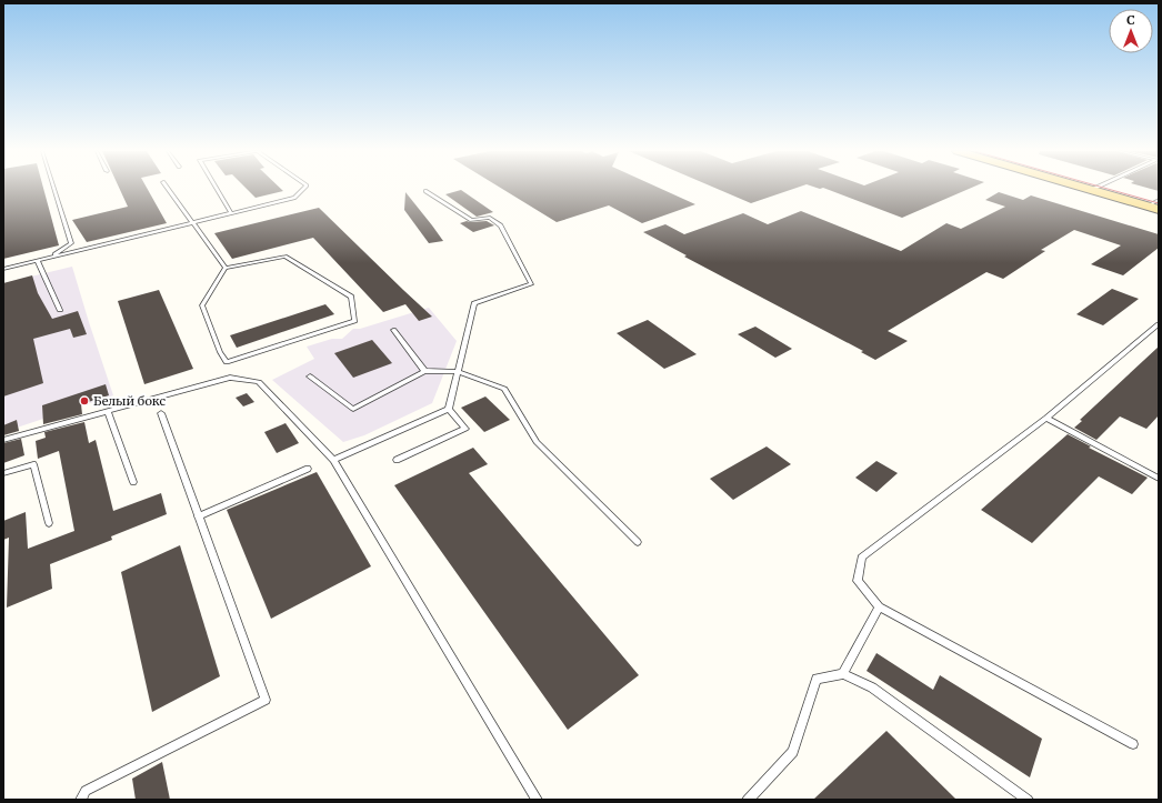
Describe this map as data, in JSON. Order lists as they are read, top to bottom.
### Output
{
  "places": ["Белый бокс"],
  "north": "top"
}
